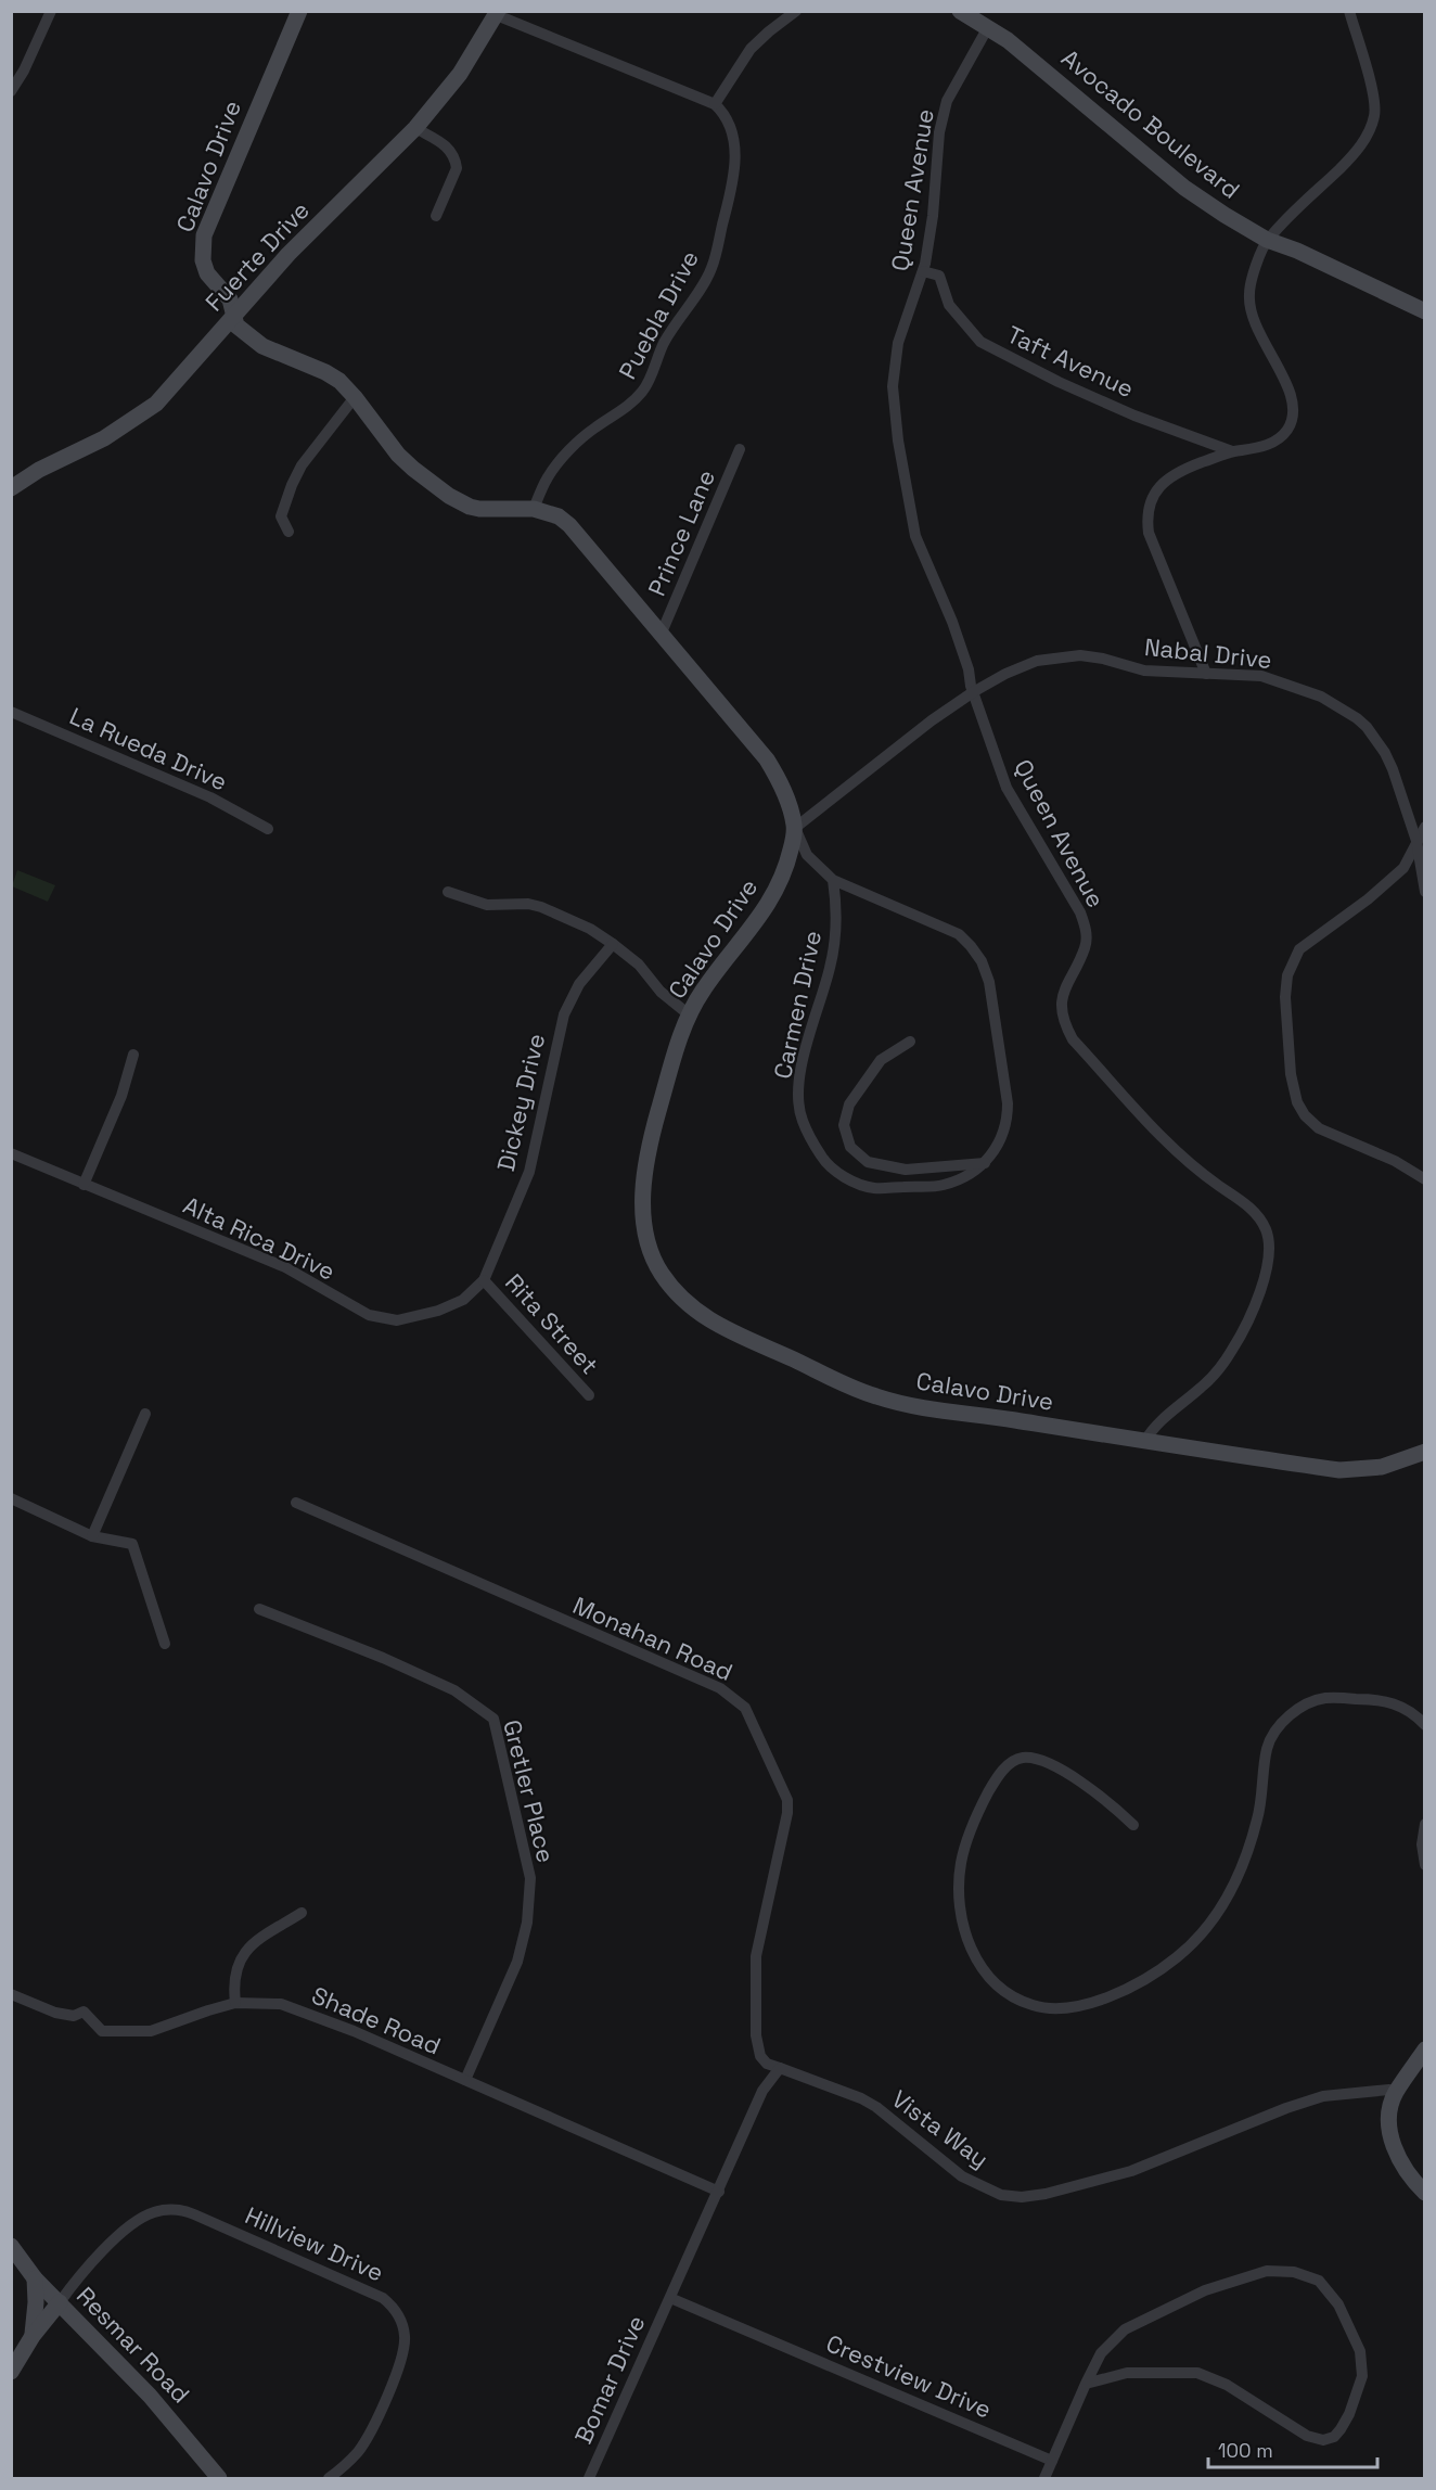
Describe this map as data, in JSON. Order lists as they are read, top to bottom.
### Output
{
  "streets": {
    "street": [
      "Avocado Boulevard",
      "Calavo Drive",
      "Queen Avenue",
      "Fuerte Drive",
      "Puebla Drive",
      "Taft Avenue",
      "Prince Lane",
      "Nabal Drive",
      "La Rueda Drive",
      "Carmen Drive",
      "Dickey Drive",
      "Alta Rica Drive",
      "Rita Street",
      "Monahan Road",
      "Gretler Place",
      "Shade Road",
      "Vista Way",
      "Hillview Drive",
      "Resmar Road",
      "Crestview Drive",
      "Bomar Drive"
    ]
  },
  "crossings": [
    ["Avocado Boulevard", "Queen Avenue"],
    ["Calavo Drive", "Queen Avenue"],
    ["Calavo Drive", "Fuerte Drive"],
    ["Calavo Drive", "Puebla Drive"],
    ["Calavo Drive", "Prince Lane"],
    ["Calavo Drive", "Nabal Drive"],
    ["Calavo Drive", "Carmen Drive"],
    ["Queen Avenue", "Taft Avenue"],
    ["Queen Avenue", "Nabal Drive"],
    ["Nabal Drive", "Carmen Drive"],
    ["Dickey Drive", "Alta Rica Drive"],
    ["Dickey Drive", "Rita Street"],
    ["Alta Rica Drive", "Rita Street"],
    ["Monahan Road", "Vista Way"],
    ["Gretler Place", "Shade Road"],
    ["Hillview Drive", "Resmar Road"],
    ["Crestview Drive", "Bomar Drive"]
  ],
  "scale_bar": "100 m"
}
